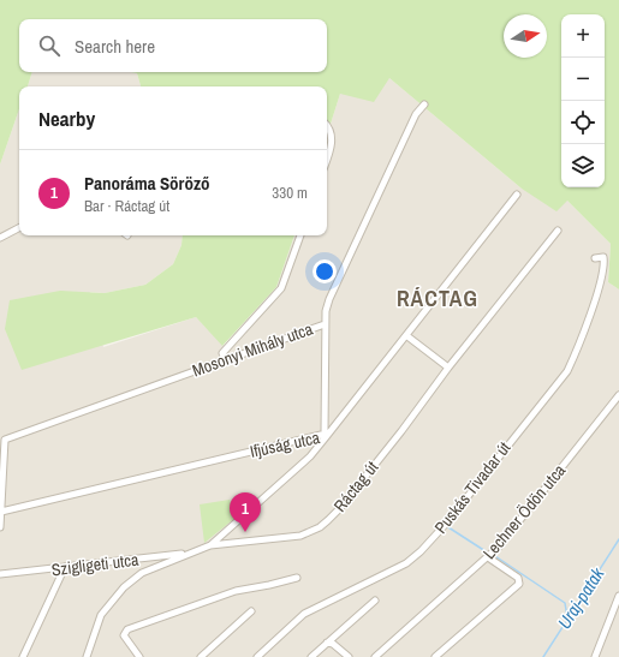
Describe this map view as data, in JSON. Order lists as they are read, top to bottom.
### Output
{
  "streets": {
    "street": [
      "Mosonyi Mihály utca",
      "Ifjúság utca",
      "Ráctag út",
      "Puskás Tivadar út",
      "Lechner Ödön utca",
      "Szigligeti utca"
    ]
  },
  "crossings": [
    ["Mosonyi Mihály utca", "Ifjúság utca"]
  ],
  "districts": ["RÁCTAG"],
  "water": ["Uraj-patak"],
  "north": "right",
  "page": {
    "map_buttons": ["+", "−"],
    "search": "Search here",
    "heading": "Nearby",
    "list": [
      {
        "mark": "1",
        "name": "Panoráma Söröző",
        "note": "Bar · Ráctag út",
        "value": "330 m"
      }
    ],
    "pins": "1"
  }
}
